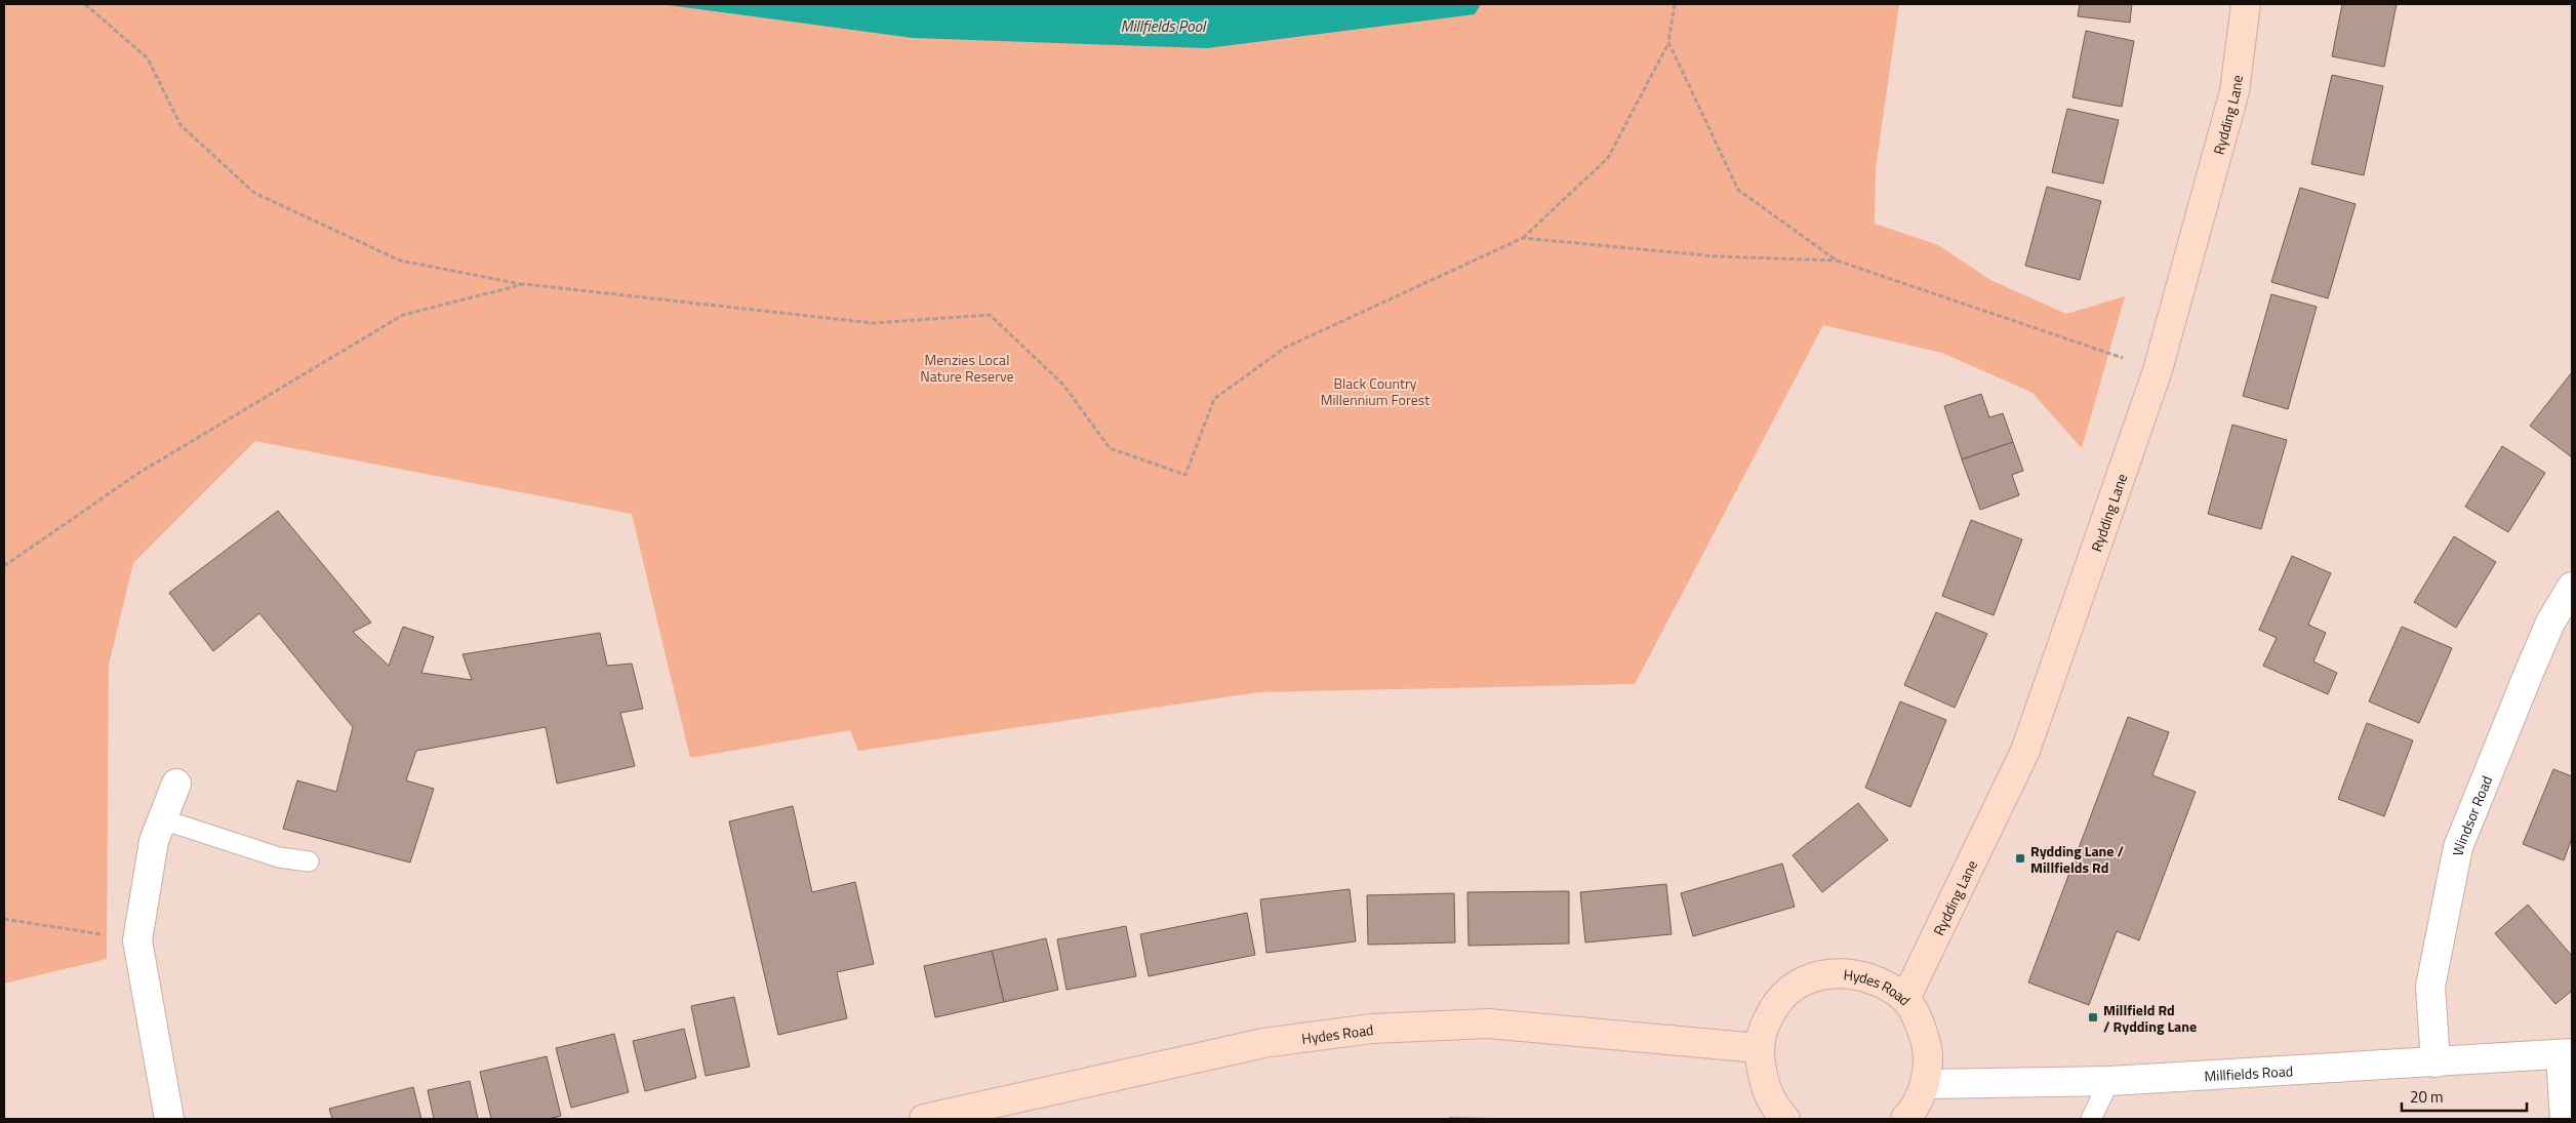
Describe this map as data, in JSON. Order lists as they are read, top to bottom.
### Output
{
  "streets": {
    "street": [
      "Rydding Lane",
      "Windsor Road",
      "Hydes Road",
      "Millfields Road"
    ]
  },
  "crossings": [
    ["Rydding Lane", "Hydes Road"],
    ["Windsor Road", "Millfields Road"],
    ["Hydes Road", "Millfields Road"]
  ],
  "water": ["Millfields Pool"],
  "parks": ["Menzies Local Nature Reserve", "Black Country Millennium Forest"],
  "places": {
    "transit": ["Rydding Lane / Millfields Rd", "Millfield Rd / Rydding Lane"]
  },
  "scale_bar": "20 m"
}
